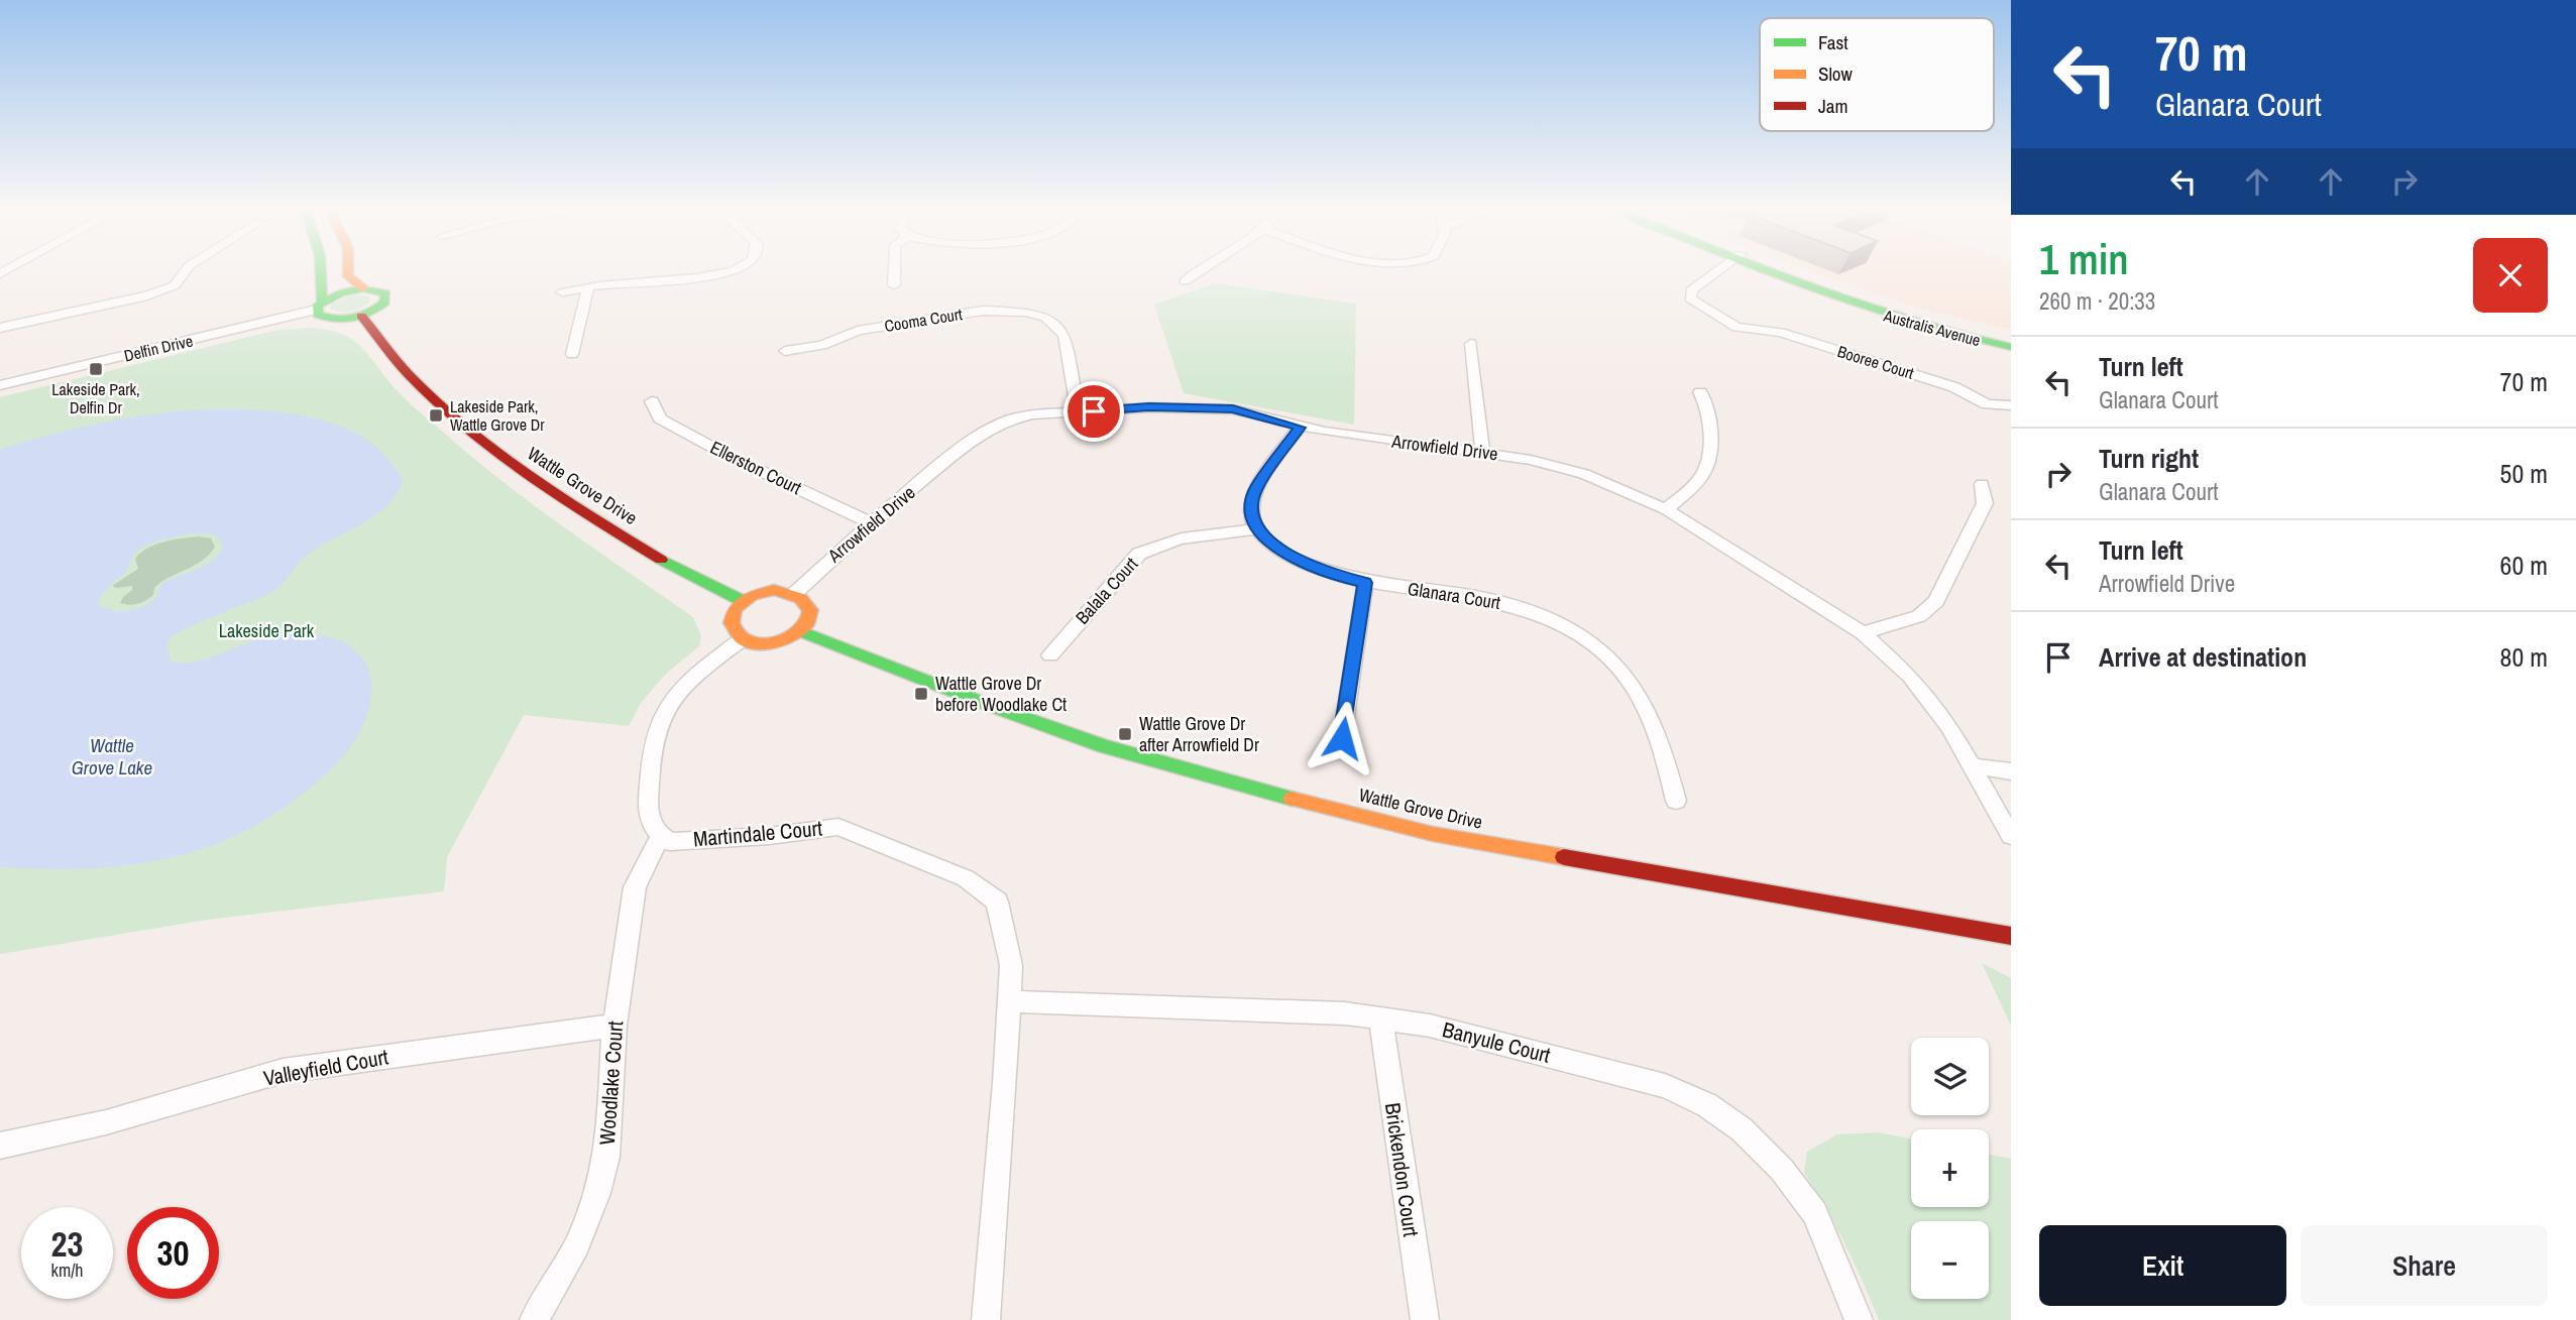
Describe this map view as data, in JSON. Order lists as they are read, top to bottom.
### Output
{
  "streets": {
    "street": [
      "Cooma Court",
      "Australis Avenue",
      "Delfin Drive",
      "Booree Court",
      "Arrowfield Drive",
      "Ellerston Court",
      "Wattle Grove Drive",
      "Balala Court",
      "Glanara Court",
      "Martindale Court",
      "Banyule Court",
      "Valleyfield Court",
      "Woodlake Court",
      "Brickendon Court"
    ]
  },
  "crossings": [
    ["Cooma Court", "Arrowfield Drive"],
    ["Arrowfield Drive", "Ellerston Court"],
    ["Arrowfield Drive", "Wattle Grove Drive"],
    ["Balala Court", "Glanara Court"],
    ["Martindale Court", "Banyule Court"],
    ["Martindale Court", "Woodlake Court"],
    ["Banyule Court", "Brickendon Court"],
    ["Valleyfield Court", "Woodlake Court"]
  ],
  "water": ["Wattle Grove Lake"],
  "parks": ["Lakeside Park"],
  "places": {
    "transit": [
      "Lakeside Park, Delfin Dr",
      "Lakeside Park, Wattle Grove Dr",
      "Wattle Grove Dr before Woodlake Ct",
      "Wattle Grove Dr after Arrowfield Dr"
    ]
  },
  "legend": ["Fast", "Slow", "Jam"],
  "page": {
    "turn": ["70 m", "Glanara Court"],
    "heading": ["1 min", "260 m · 20:33"],
    "list": [
      {
        "name": "Turn left",
        "note": "Glanara Court",
        "value": "70 m"
      },
      {
        "name": "Turn right",
        "note": "Glanara Court",
        "value": "50 m"
      },
      {
        "name": "Turn left",
        "note": "Arrowfield Drive",
        "value": "60 m"
      },
      {
        "name": "Arrive at destination",
        "value": "80 m"
      }
    ],
    "map_buttons": ["+", "−"],
    "speed": "23 km/h",
    "limit": "30",
    "buttons": ["Exit", "Share"]
  }
}
